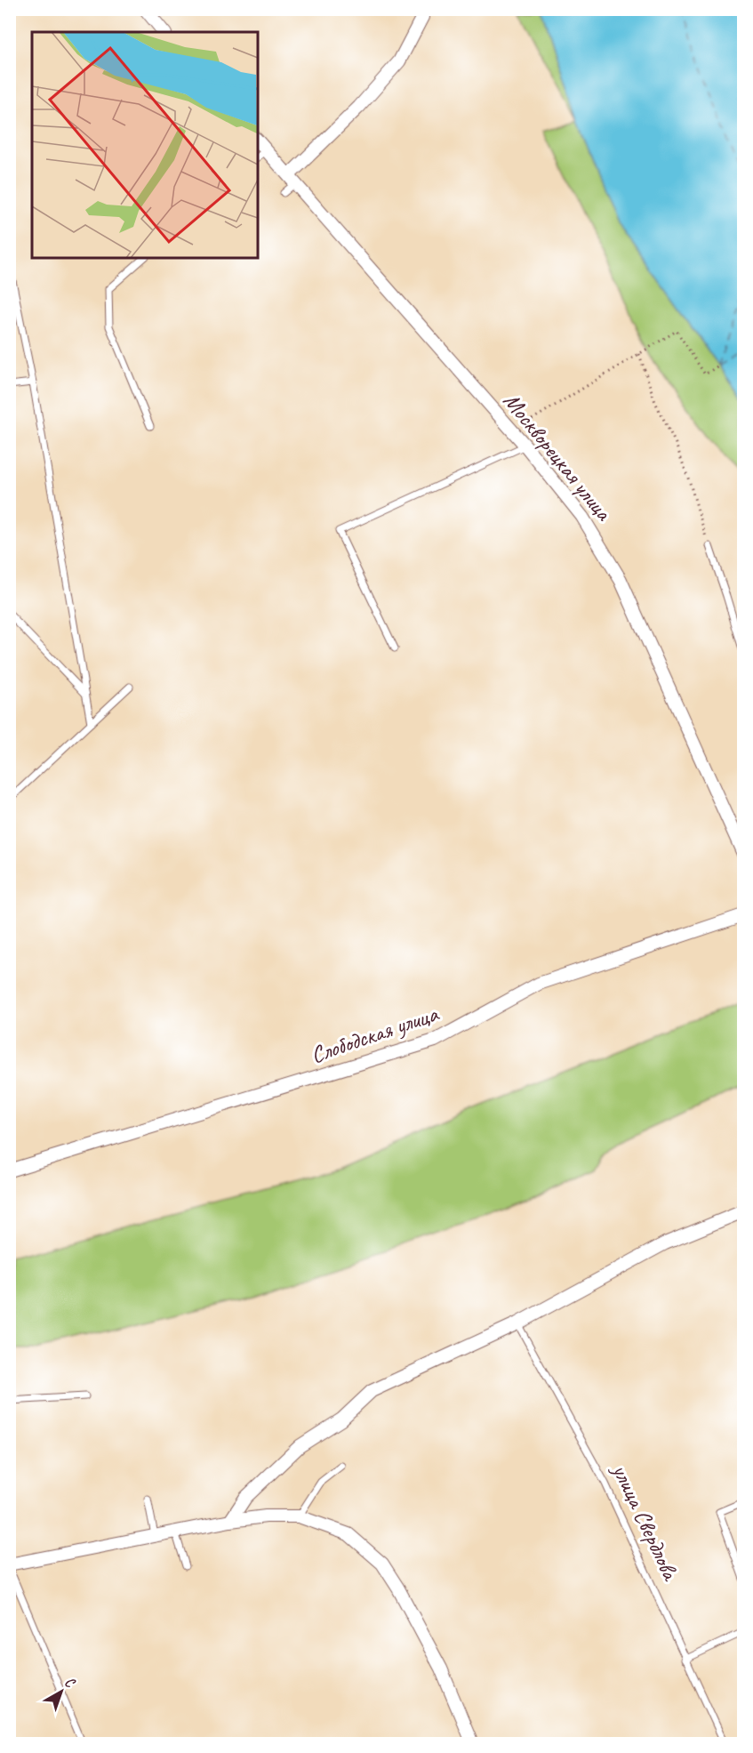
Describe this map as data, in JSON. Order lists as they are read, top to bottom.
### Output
{
  "streets": {
    "street": ["Москворецкая улица", "Слободская улица"],
    "lane": ["улица Свердлова"]
  },
  "north": "top right"
}
